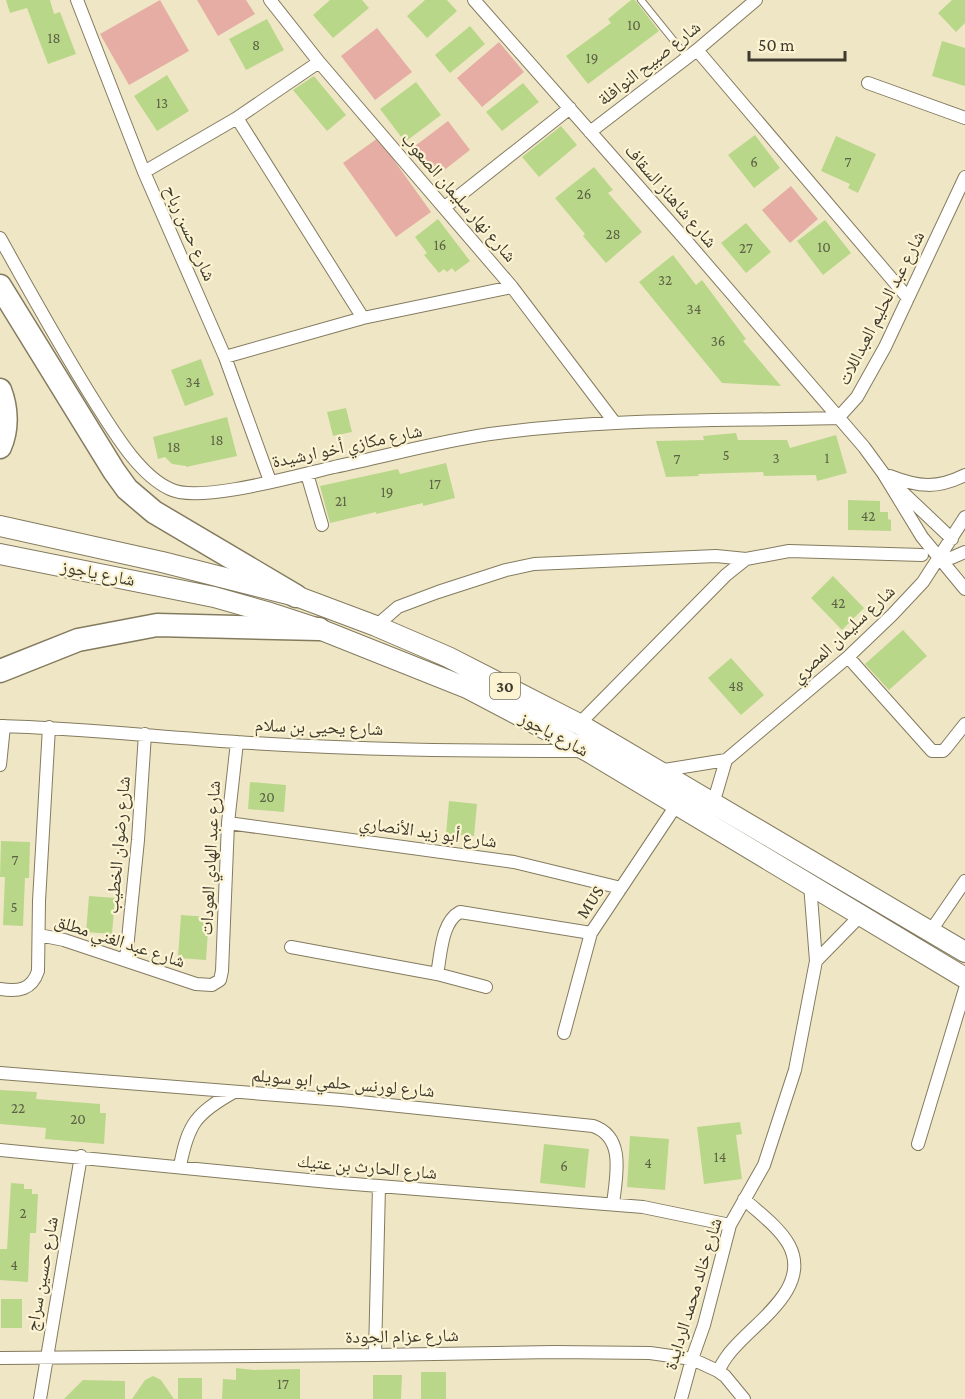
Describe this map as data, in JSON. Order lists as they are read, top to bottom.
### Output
{
  "streets": {
    "main road": ["شارع ياجوز", "30"],
    "street": [
      "شارع صبيح النوافلة",
      "شارع شاهناز السقاف",
      "شارع نهار سليمان الصعوب",
      "شارع حسن رباح",
      "شارع عبد الحليم العبداللات",
      "شارع مكازي أخو ارشيدة",
      "شارع سليمان المصري",
      "شارع يحيى بن سلام",
      "شارع أبو زيد الأنصاري",
      "شارع رضوان الخطيب",
      "شارع عبد الهادي العودات",
      "MUS",
      "شارع عبد الغني مطلق",
      "شارع لورنس حلمي ابو سويلم",
      "شارع الحارث بن عتيك",
      "شارع حسين سراج",
      "شارع خالد محمد الردايدة",
      "شارع عزام الجودة"
    ]
  },
  "crossings": [
    ["شارع صبيح النوافلة", "شارع شاهناز السقاف"],
    ["شارع شاهناز السقاف", "شارع عبد الحليم العبداللات"],
    ["شارع شاهناز السقاف", "شارع مكازي أخو ارشيدة"],
    ["شارع نهار سليمان الصعوب", "شارع مكازي أخو ارشيدة"],
    ["شارع حسن رباح", "شارع مكازي أخو ارشيدة"],
    ["شارع عبد الحليم العبداللات", "شارع مكازي أخو ارشيدة"],
    ["شارع ياجوز", "شارع يحيى بن سلام"],
    ["شارع ياجوز", "MUS"],
    ["شارع ياجوز", "شارع خالد محمد الردايدة"],
    ["شارع يحيى بن سلام", "شارع رضوان الخطيب"],
    ["شارع يحيى بن سلام", "شارع عبد الهادي العودات"],
    ["شارع أبو زيد الأنصاري", "شارع عبد الهادي العودات"],
    ["شارع أبو زيد الأنصاري", "MUS"],
    ["شارع رضوان الخطيب", "شارع عبد الغني مطلق"],
    ["شارع عبد الهادي العودات", "شارع عبد الغني مطلق"],
    ["شارع لورنس حلمي ابو سويلم", "شارع الحارث بن عتيك"],
    ["شارع الحارث بن عتيك", "شارع حسين سراج"],
    ["شارع الحارث بن عتيك", "شارع خالد محمد الردايدة"],
    ["شارع حسين سراج", "شارع عزام الجودة"],
    ["شارع خالد محمد الردايدة", "شارع عزام الجودة"]
  ],
  "house_numbers": [
    "10",
    "18",
    "8",
    "19",
    "13",
    "6",
    "7",
    "26",
    "28",
    "16",
    "10",
    "27",
    "32",
    "34",
    "36",
    "34",
    "18",
    "18",
    "5",
    "3",
    "1",
    "7",
    "17",
    "19",
    "21",
    "42",
    "42",
    "48",
    "20",
    "7",
    "5",
    "22",
    "20",
    "14",
    "4",
    "6",
    "2",
    "4",
    "17"
  ],
  "scale_bar": "50 m"
}
